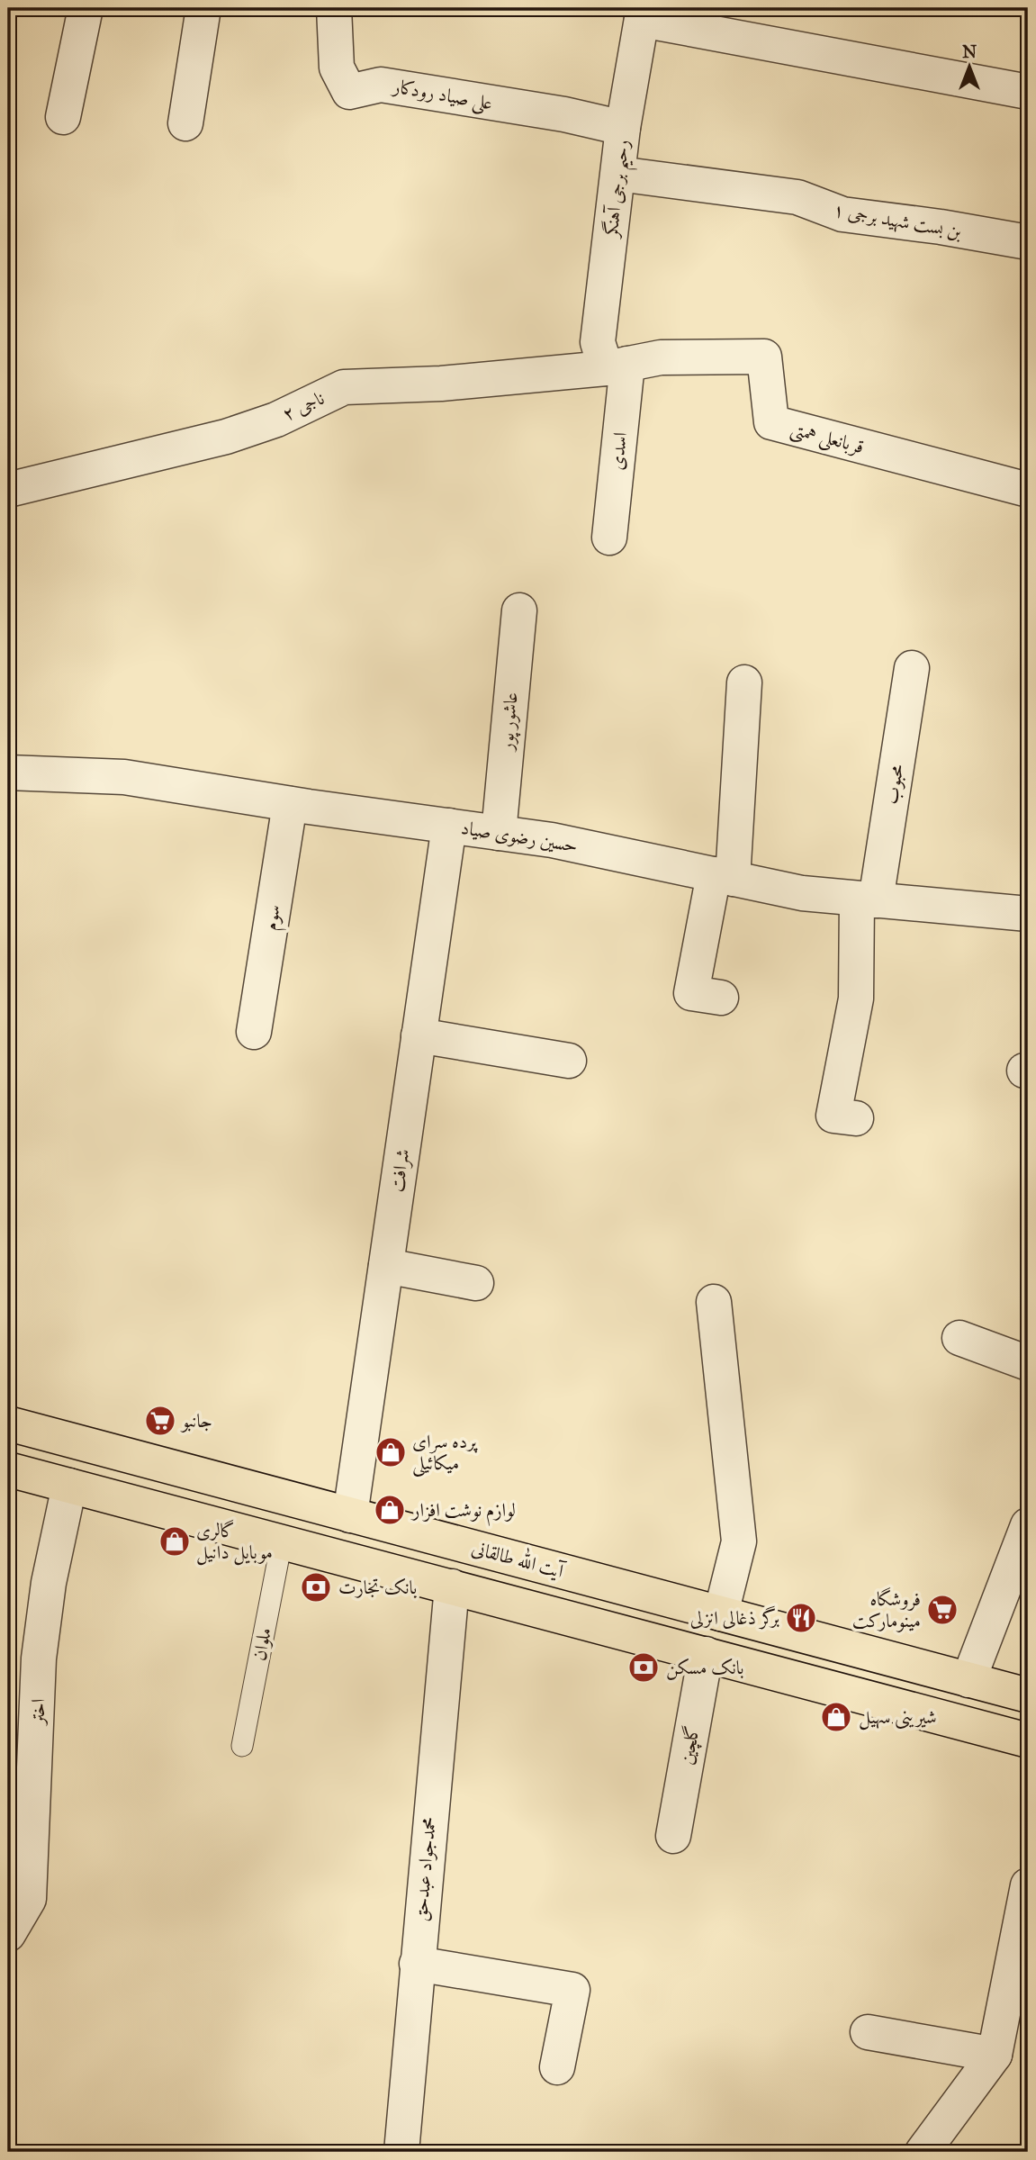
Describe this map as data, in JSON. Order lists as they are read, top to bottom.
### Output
{
  "streets": {
    "main road": ["آیت الله طالقانی"],
    "street": [
      "علی صیاد رودکار",
      "رحیم برجی آهنگر",
      "بن بست شهید برجی ۱",
      "ناجی ۲",
      "قربانعلی همتی",
      "اسدی",
      "عاشور پور",
      "محبوب",
      "حسین رضوی صیاد",
      "سوم",
      "شرافت",
      "اختر",
      "گلچین",
      "محمدجواد عبدحق"
    ],
    "lane": ["ملوان"]
  },
  "crossings": [
    ["علی صیاد رودکار", "رحیم برجی آهنگر"],
    ["رحیم برجی آهنگر", "بن بست شهید برجی ۱"],
    ["رحیم برجی آهنگر", "ناجی ۲"],
    ["رحیم برجی آهنگر", "قربانعلی همتی"],
    ["رحیم برجی آهنگر", "اسدی"],
    ["ناجی ۲", "قربانعلی همتی"],
    ["ناجی ۲", "اسدی"],
    ["قربانعلی همتی", "اسدی"],
    ["عاشور پور", "حسین رضوی صیاد"],
    ["محبوب", "حسین رضوی صیاد"],
    ["حسین رضوی صیاد", "سوم"],
    ["حسین رضوی صیاد", "شرافت"],
    ["شرافت", "آیت الله طالقانی"]
  ],
  "places": {
    "supermarket": ["جانبو", "فروشگاه مینومارکت"],
    "shop": [
      "پرده سرای میکائیلی",
      "لوازم نوشت افزار",
      "گالری موبایل دانیل",
      "شیرینی سهیل"
    ],
    "bank": ["بانک تجارت", "بانک مسکن"],
    "restaurant": ["برگر ذغالی انزلی"]
  },
  "north": "top"
}
